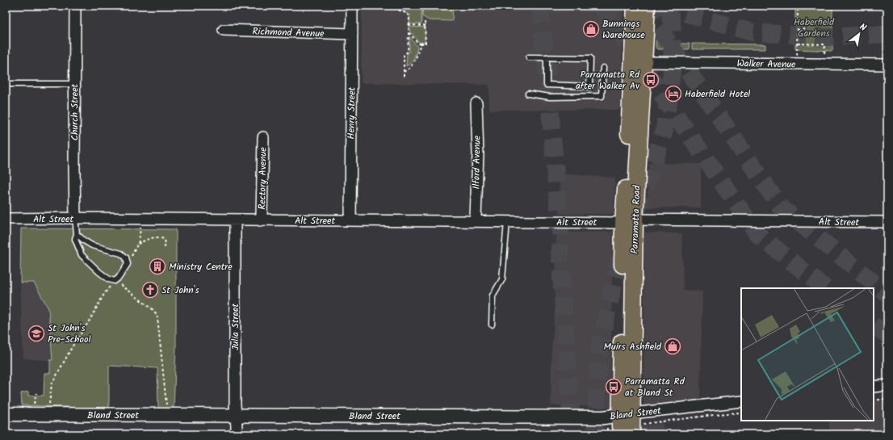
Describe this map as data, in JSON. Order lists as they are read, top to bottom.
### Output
{
  "streets": {
    "main road": ["Parramatta Road"],
    "street": [
      "Richmond Avenue",
      "Walker Avenue",
      "Church Street",
      "Henry Street",
      "Ilford Avenue",
      "Rectory Avenue",
      "Alt Street",
      "Julia Street",
      "Bland Street"
    ]
  },
  "crossings": [
    ["Richmond Avenue", "Henry Street"],
    ["Walker Avenue", "Parramatta Road"],
    ["Church Street", "Alt Street"],
    ["Henry Street", "Alt Street"],
    ["Ilford Avenue", "Alt Street"],
    ["Rectory Avenue", "Alt Street"],
    ["Alt Street", "Parramatta Road"],
    ["Alt Street", "Julia Street"],
    ["Parramatta Road", "Bland Street"],
    ["Julia Street", "Bland Street"]
  ],
  "parks": ["Haberfield Gardens"],
  "places": {
    "shop": ["Bunnings Warehouse", "Muirs Ashfield"],
    "bus stop": ["Parramatta Rd after Walker Av", "Parramatta Rd at Bland St"],
    "hotel": ["Haberfield Hotel"],
    "building": ["Ministry Centre"],
    "church": ["St John's"],
    "school or university": ["St John's Pre-School"]
  },
  "north": "top right"
}
